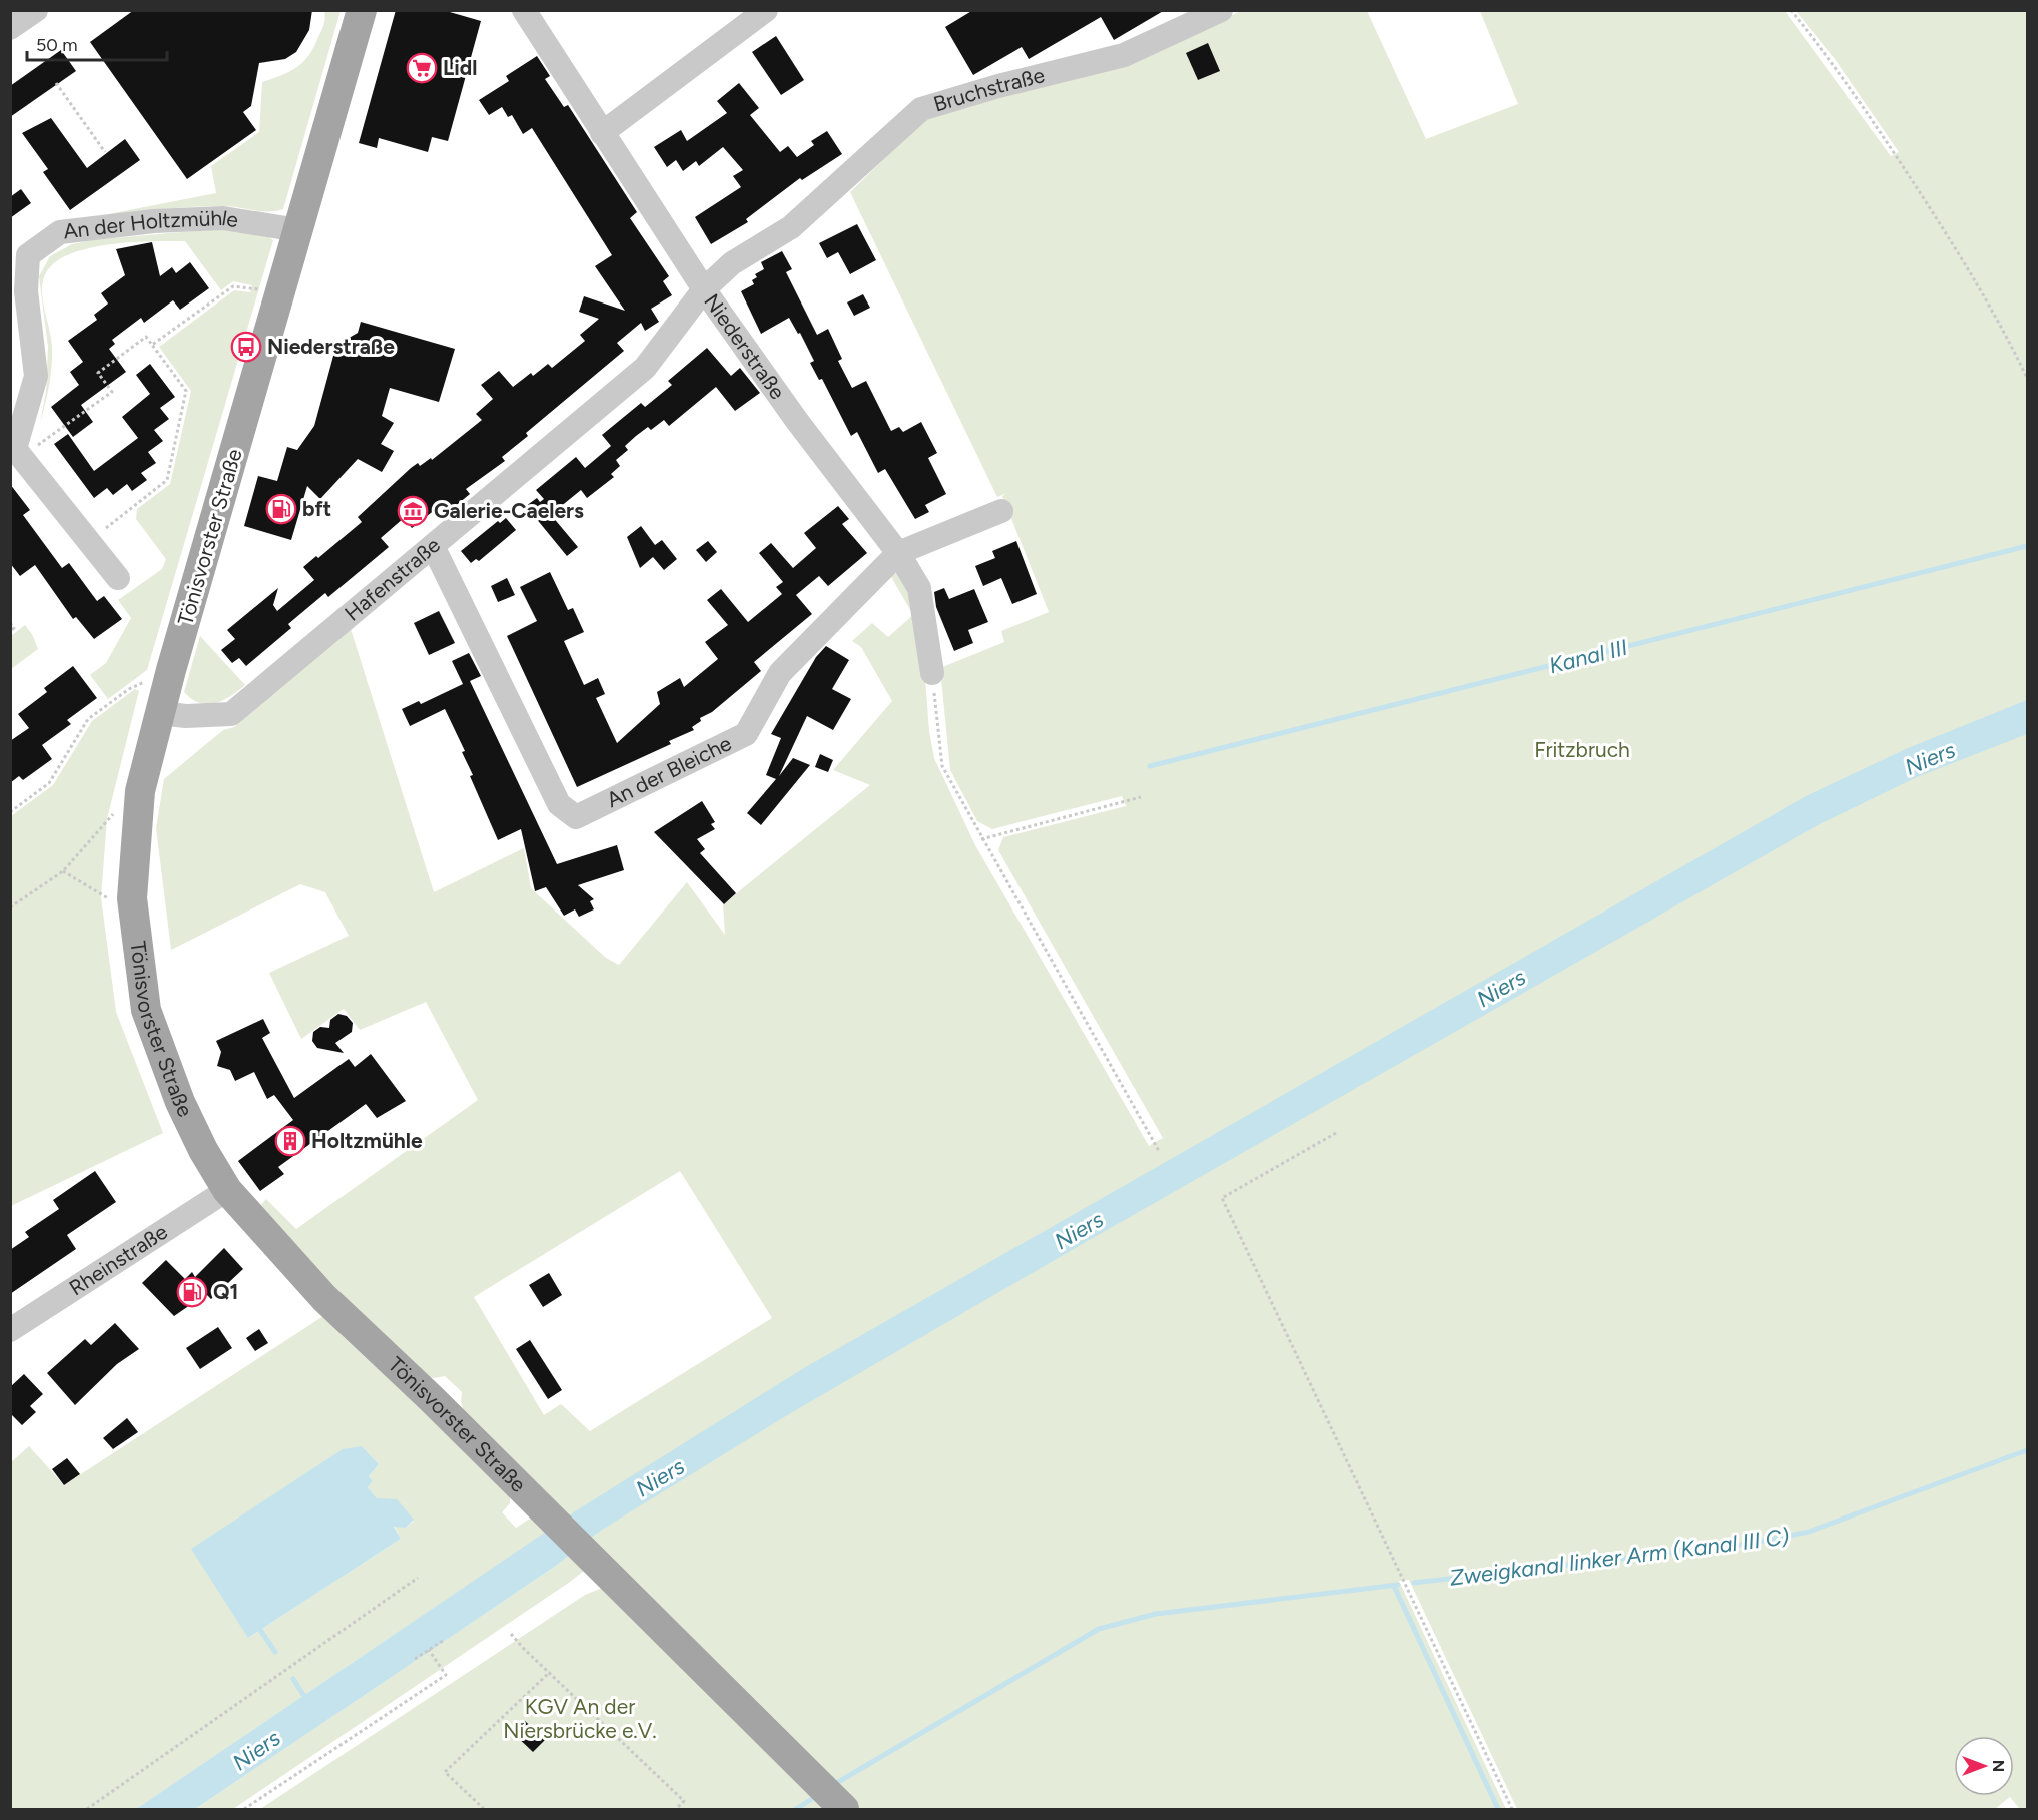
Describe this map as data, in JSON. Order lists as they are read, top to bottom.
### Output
{
  "streets": {
    "main road": ["Tönisvorster Straße"],
    "street": [
      "Bruchstraße",
      "An der Holtzmühle",
      "Niederstraße",
      "Hafenstraße",
      "An der Bleiche",
      "Rheinstraße"
    ]
  },
  "crossings": [
    ["Bruchstraße", "Niederstraße"],
    ["Bruchstraße", "Hafenstraße"],
    ["An der Holtzmühle", "Tönisvorster Straße"],
    ["Niederstraße", "Hafenstraße"],
    ["Niederstraße", "An der Bleiche"],
    ["Tönisvorster Straße", "Hafenstraße"],
    ["Tönisvorster Straße", "Rheinstraße"],
    ["Hafenstraße", "An der Bleiche"]
  ],
  "water": ["Kanal III", "Niers", "Zweigkanal linker Arm (Kanal III C)"],
  "parks": ["Fritzbruch", "KGV An der Niersbrücke e.V."],
  "places": {
    "supermarket": ["Lidl"],
    "bus stop": ["Niederstraße"],
    "fuel station": ["bft", "Q1"],
    "museum": ["Galerie-Caelers"],
    "building": ["Holtzmühle"]
  },
  "scale_bar": "50 m",
  "north": "right"
}
